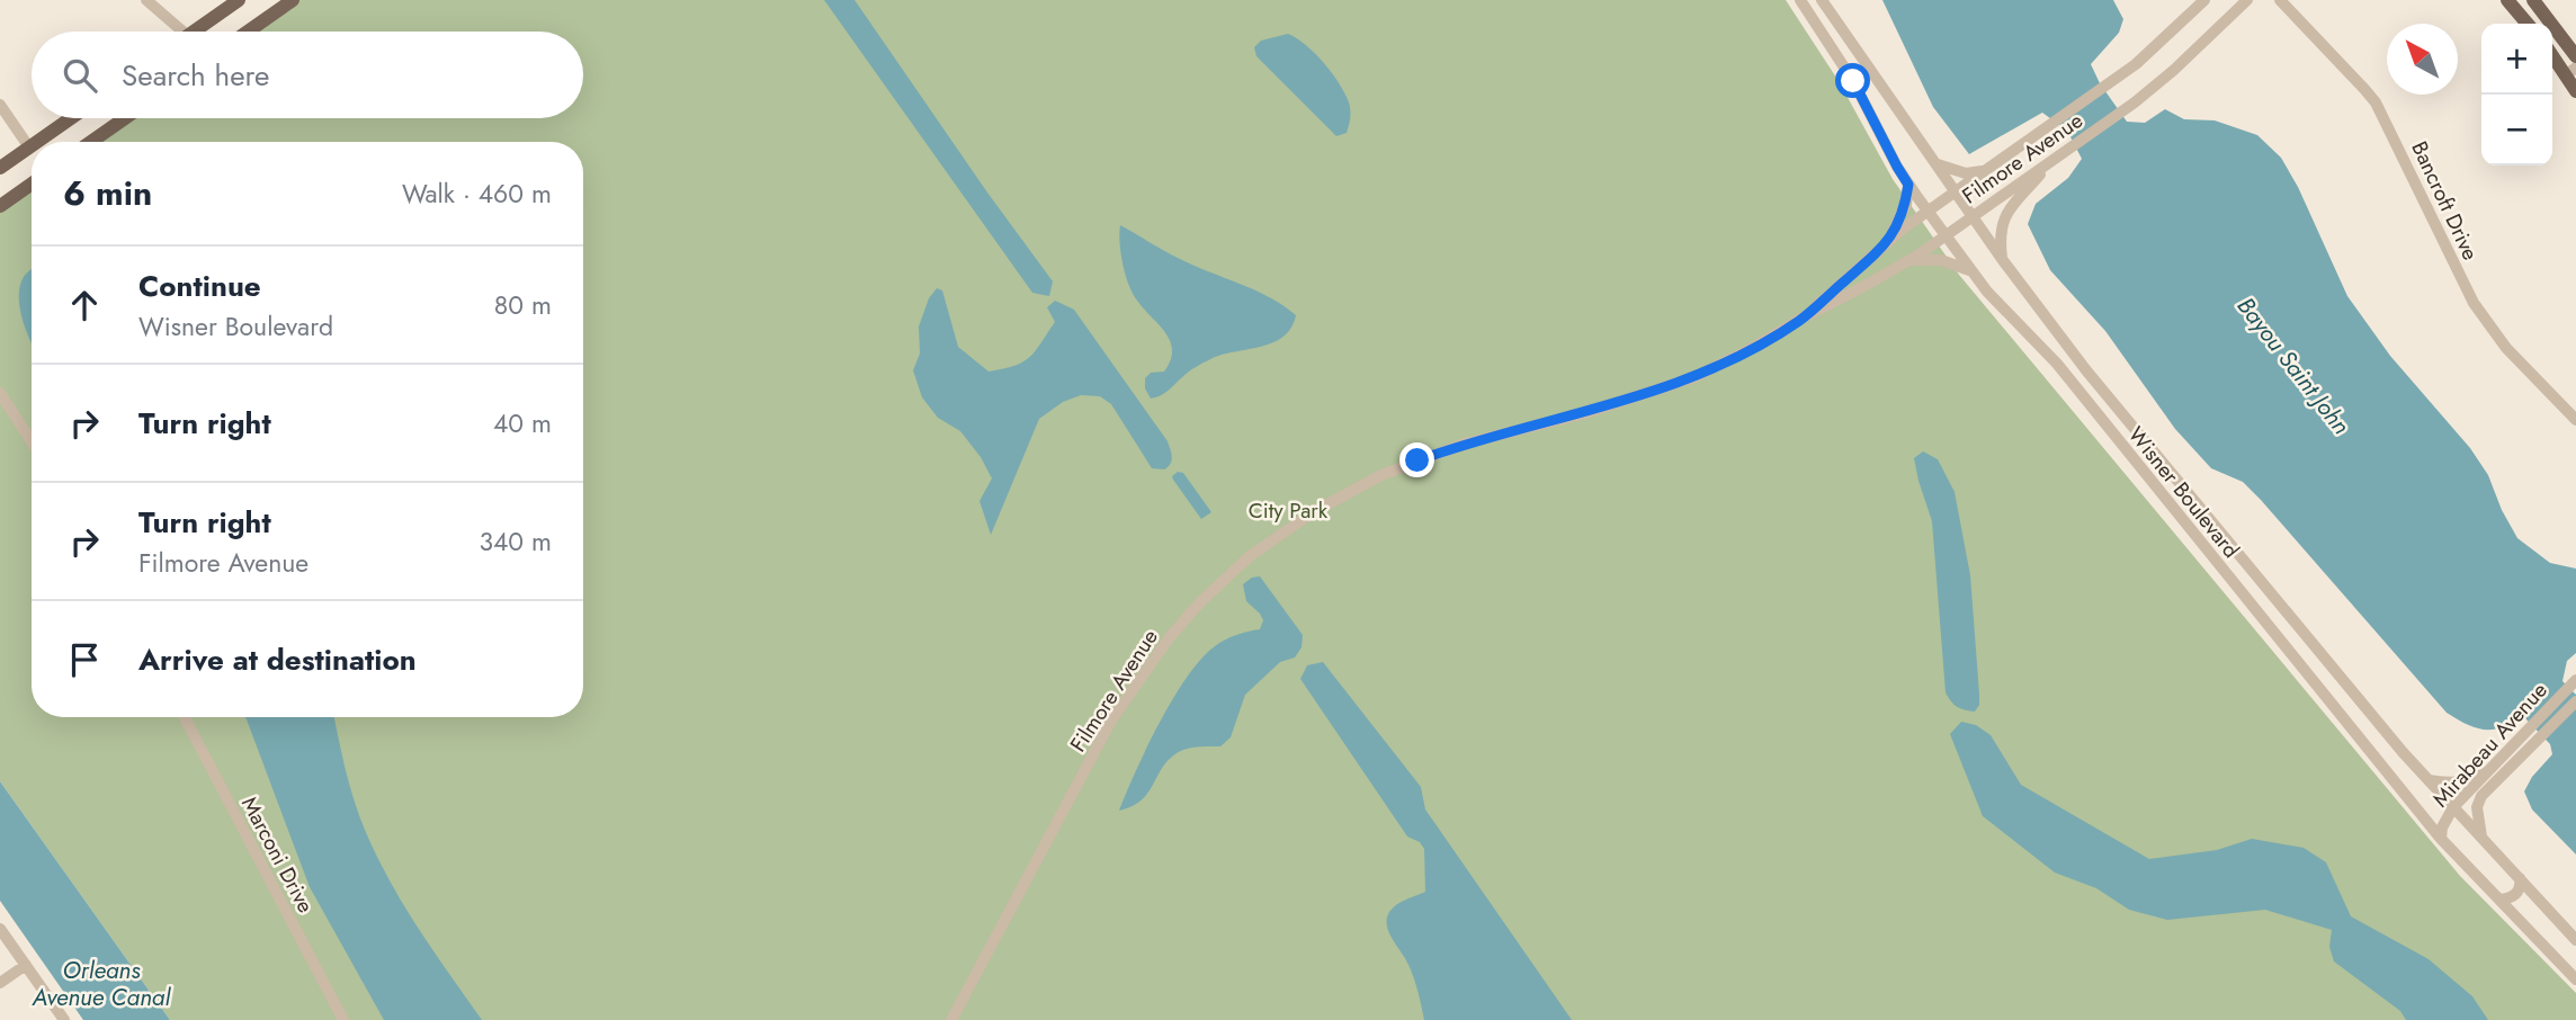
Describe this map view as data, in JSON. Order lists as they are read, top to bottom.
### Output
{
  "streets": {
    "street": [
      "Filmore Avenue",
      "Bancroft Drive",
      "Wisner Boulevard",
      "Mirabeau Avenue",
      "Marconi Drive"
    ]
  },
  "crossings": [
    ["Filmore Avenue", "Wisner Boulevard"],
    ["Wisner Boulevard", "Mirabeau Avenue"]
  ],
  "water": ["Bayou Saint John", "Orleans Avenue Canal"],
  "parks": ["City Park"],
  "north": "top left",
  "page": {
    "map_buttons": ["+", "−"],
    "search": "Search here",
    "heading": ["6 min", "Walk · 460 m"],
    "list": [
      ["Continue", "Wisner Boulevard", "80 m"],
      ["Turn right", "40 m"],
      ["Turn right", "Filmore Avenue", "340 m"],
      "Arrive at destination"
    ]
  }
}
